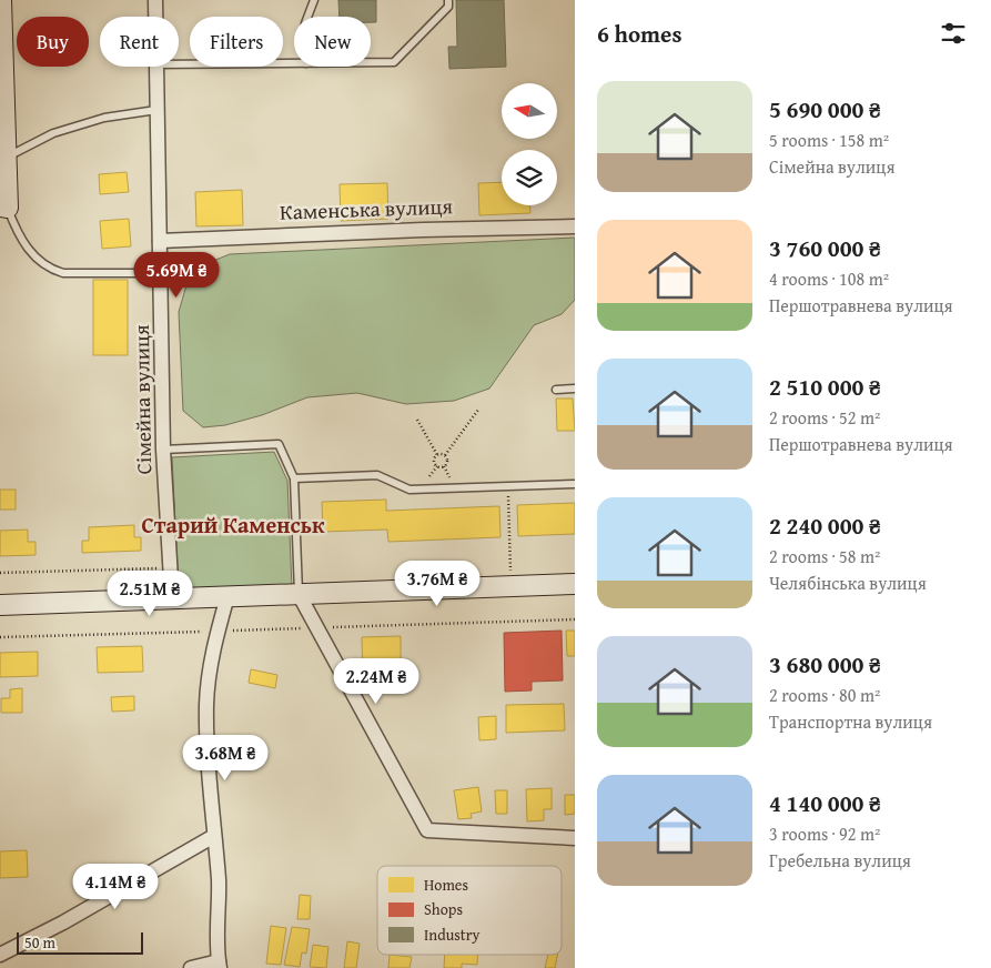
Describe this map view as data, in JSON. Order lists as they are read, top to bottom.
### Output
{
  "streets": {
    "street": ["Каменська вулиця", "Сімейна вулиця"]
  },
  "crossings": [
    ["Каменська вулиця", "Сімейна вулиця"]
  ],
  "districts": ["Старий Каменськ"],
  "legend": ["Homes", "Shops", "Industry"],
  "scale_bar": "50 m",
  "north": "left",
  "page": {
    "heading": "6 homes",
    "chip": [
      "Buy",
      "Rent",
      "Filters",
      "New"
    ],
    "list": [
      {
        "name": "5 690 000 ₴",
        "note": "5 rooms · 158 m² · Сімейна вулиця"
      },
      {
        "name": "3 760 000 ₴",
        "note": "4 rooms · 108 m² · Першотравнева вулиця"
      },
      {
        "name": "2 510 000 ₴",
        "note": "2 rooms · 52 m² · Першотравнева вулиця"
      },
      {
        "name": "2 240 000 ₴",
        "note": "2 rooms · 58 m² · Челябінська вулиця"
      },
      {
        "name": "3 680 000 ₴",
        "note": "2 rooms · 80 m² · Транспортна вулиця"
      },
      {
        "name": "4 140 000 ₴",
        "note": "3 rooms · 92 m² · Гребельна вулиця"
      }
    ],
    "price": [
      "5.69M ₴",
      "3.76M ₴",
      "2.51M ₴",
      "2.24M ₴",
      "3.68M ₴",
      "4.14M ₴"
    ],
    "scale": "50 m"
  }
}
